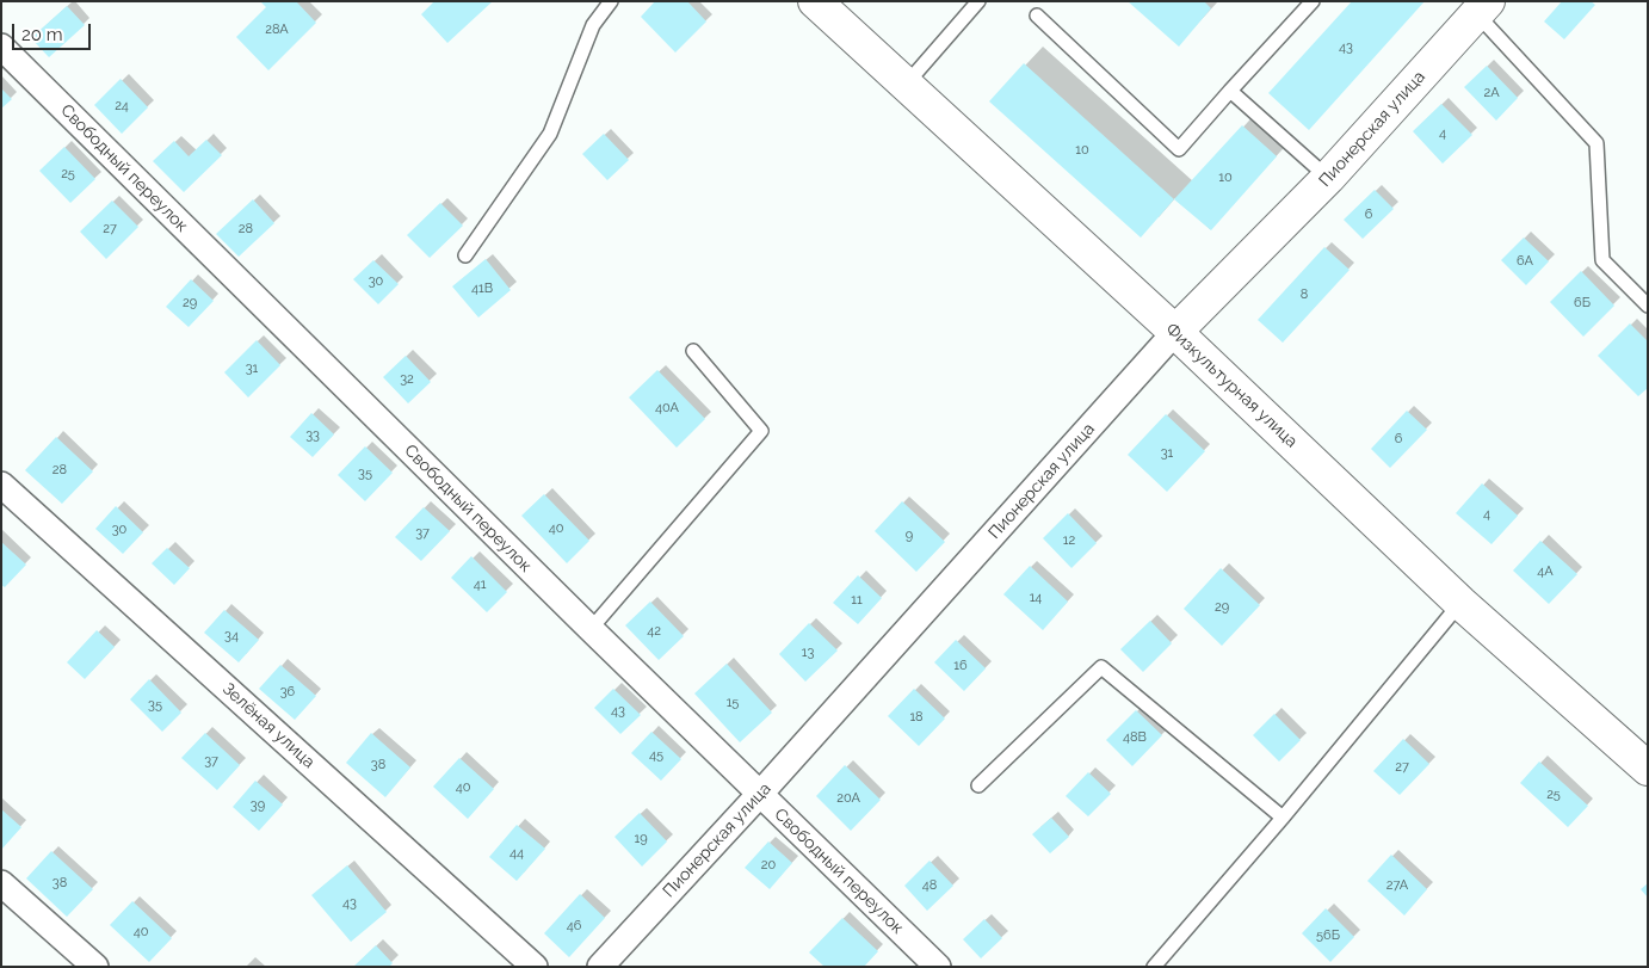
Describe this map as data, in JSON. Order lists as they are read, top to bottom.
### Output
{
  "streets": {
    "street": [
      "Пионерская улица",
      "Свободный переулок",
      "Физкультурная улица",
      "Зелёная улица"
    ]
  },
  "crossings": [
    ["Пионерская улица", "Свободный переулок"],
    ["Пионерская улица", "Физкультурная улица"]
  ],
  "house_numbers": [
    "28А",
    "43",
    "2А",
    "24",
    "4",
    "10",
    "25",
    "10",
    "6",
    "27",
    "28",
    "6А",
    "30",
    "41В",
    "8",
    "29",
    "6Б",
    "31",
    "32",
    "40А",
    "33",
    "6",
    "31",
    "28",
    "35",
    "4",
    "40",
    "30",
    "37",
    "9",
    "12",
    "4А",
    "41",
    "14",
    "11",
    "29",
    "42",
    "34",
    "13",
    "16",
    "36",
    "15",
    "35",
    "43",
    "18",
    "48В",
    "45",
    "37",
    "38",
    "27",
    "40",
    "25",
    "20А",
    "39",
    "19",
    "44",
    "20",
    "38",
    "48",
    "27А",
    "43",
    "46",
    "40",
    "56Б"
  ],
  "scale_bar": "20 m"
}
